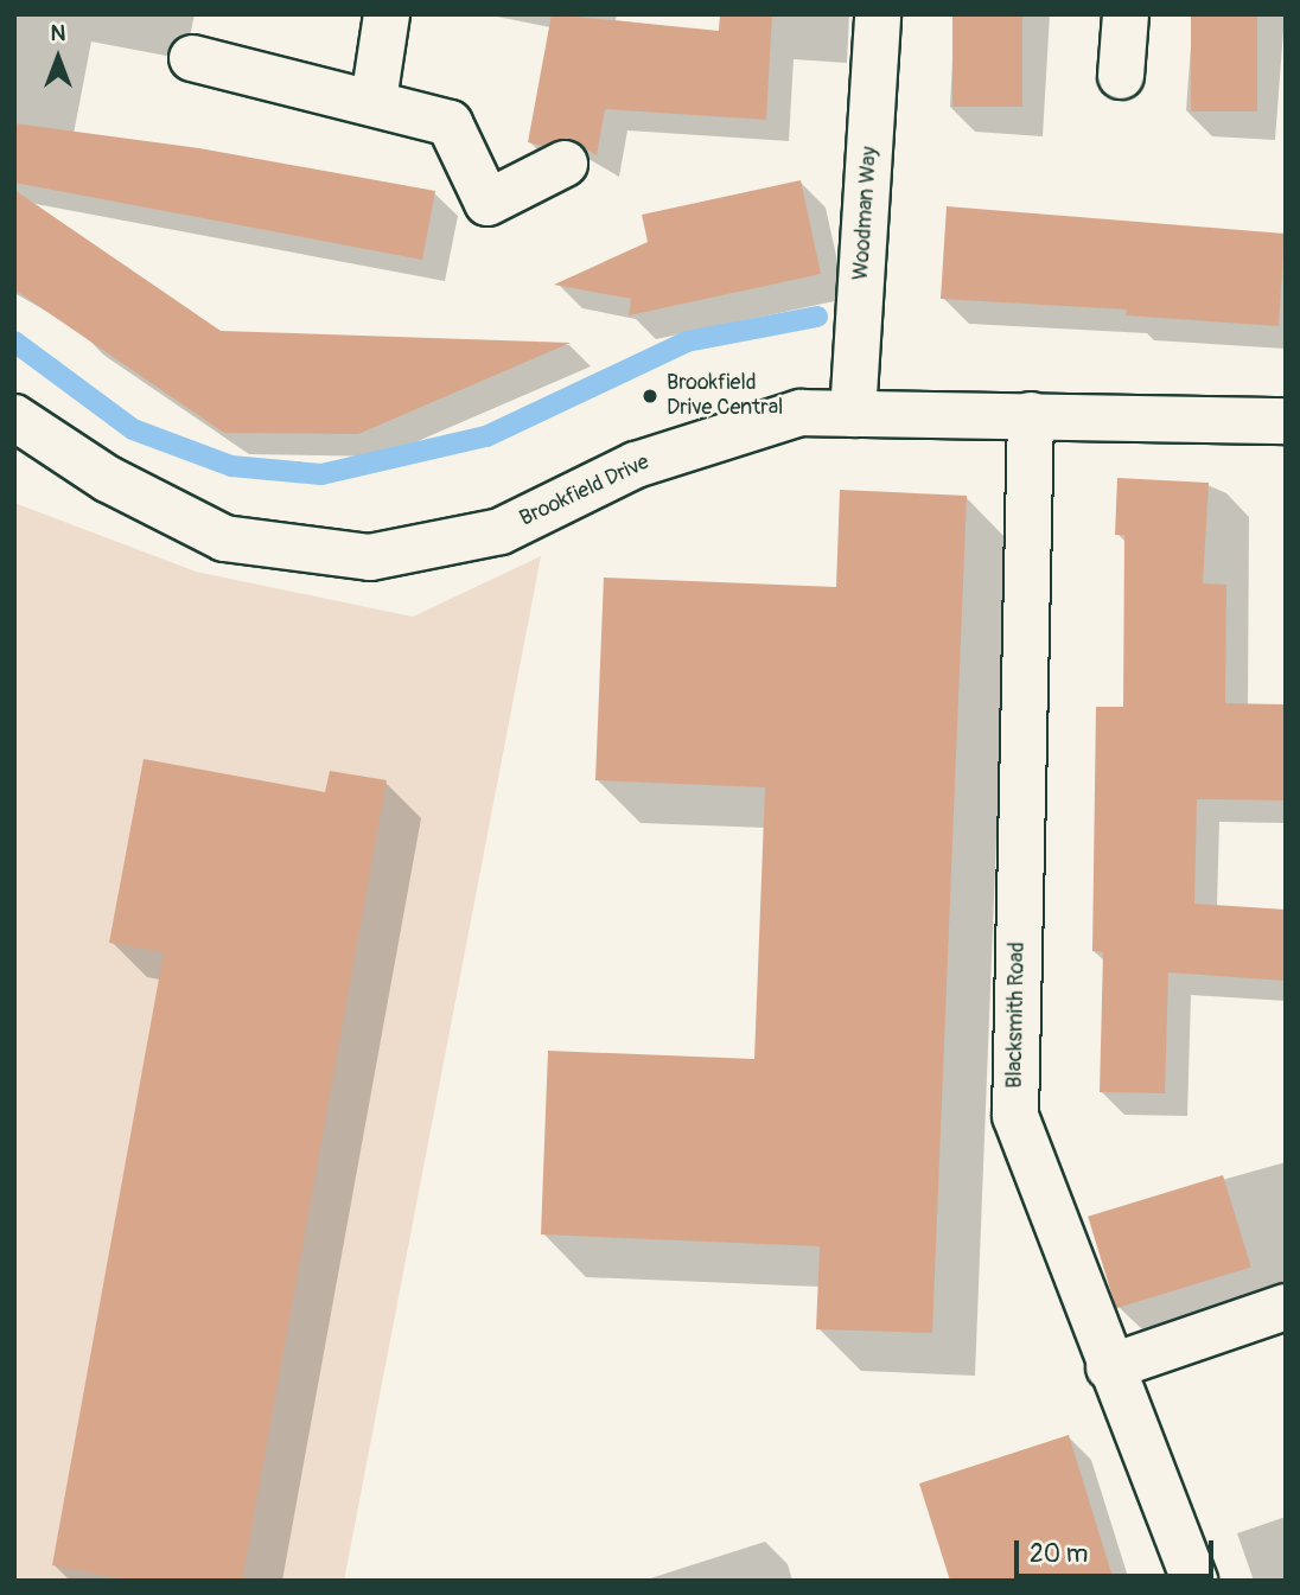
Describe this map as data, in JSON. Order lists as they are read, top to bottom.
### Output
{
  "streets": {
    "street": ["Woodman Way", "Brookfield Drive", "Blacksmith Road"]
  },
  "crossings": [
    ["Woodman Way", "Brookfield Drive"],
    ["Brookfield Drive", "Blacksmith Road"]
  ],
  "places": ["Brookfield Drive Central"],
  "scale_bar": "20 m",
  "north": "top"
}
